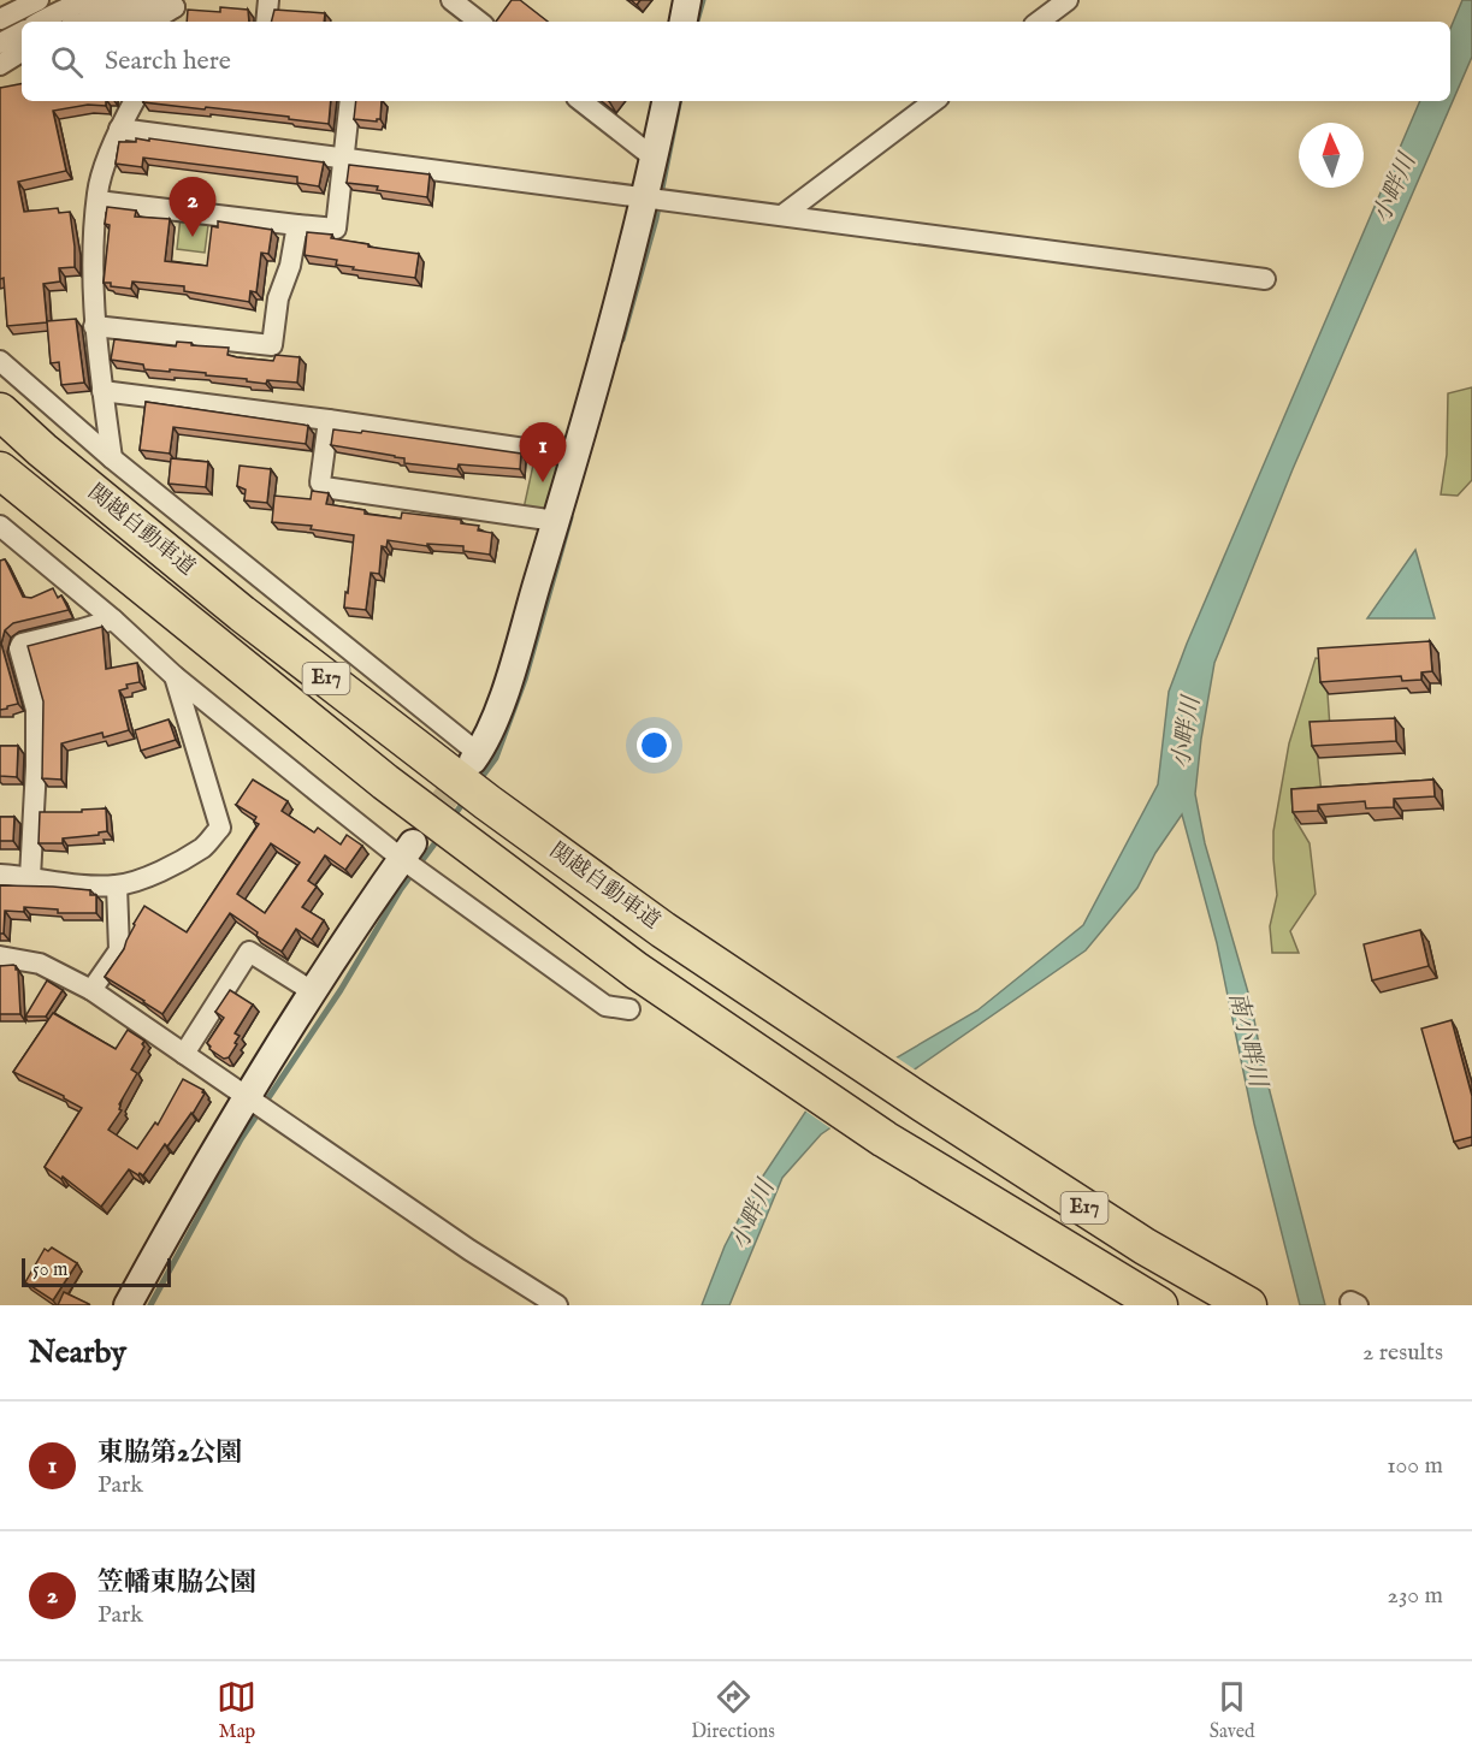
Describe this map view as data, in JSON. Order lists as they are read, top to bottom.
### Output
{
  "streets": {
    "highway": ["関越自動車道", "E17"]
  },
  "water": ["小畔川", "南小畔川"],
  "scale_bar": "50 m",
  "north": "top",
  "page": {
    "search": "Search here",
    "pins": ["2", "1"],
    "scale": "50 m",
    "heading": ["Nearby", "2 results"],
    "list": [
      {
        "mark": "1",
        "name": "東脇第2公園",
        "note": "Park",
        "value": "100 m"
      },
      {
        "mark": "2",
        "name": "笠幡東脇公園",
        "note": "Park",
        "value": "230 m"
      }
    ],
    "nav": ["Map", "Directions", "Saved"]
  }
}
